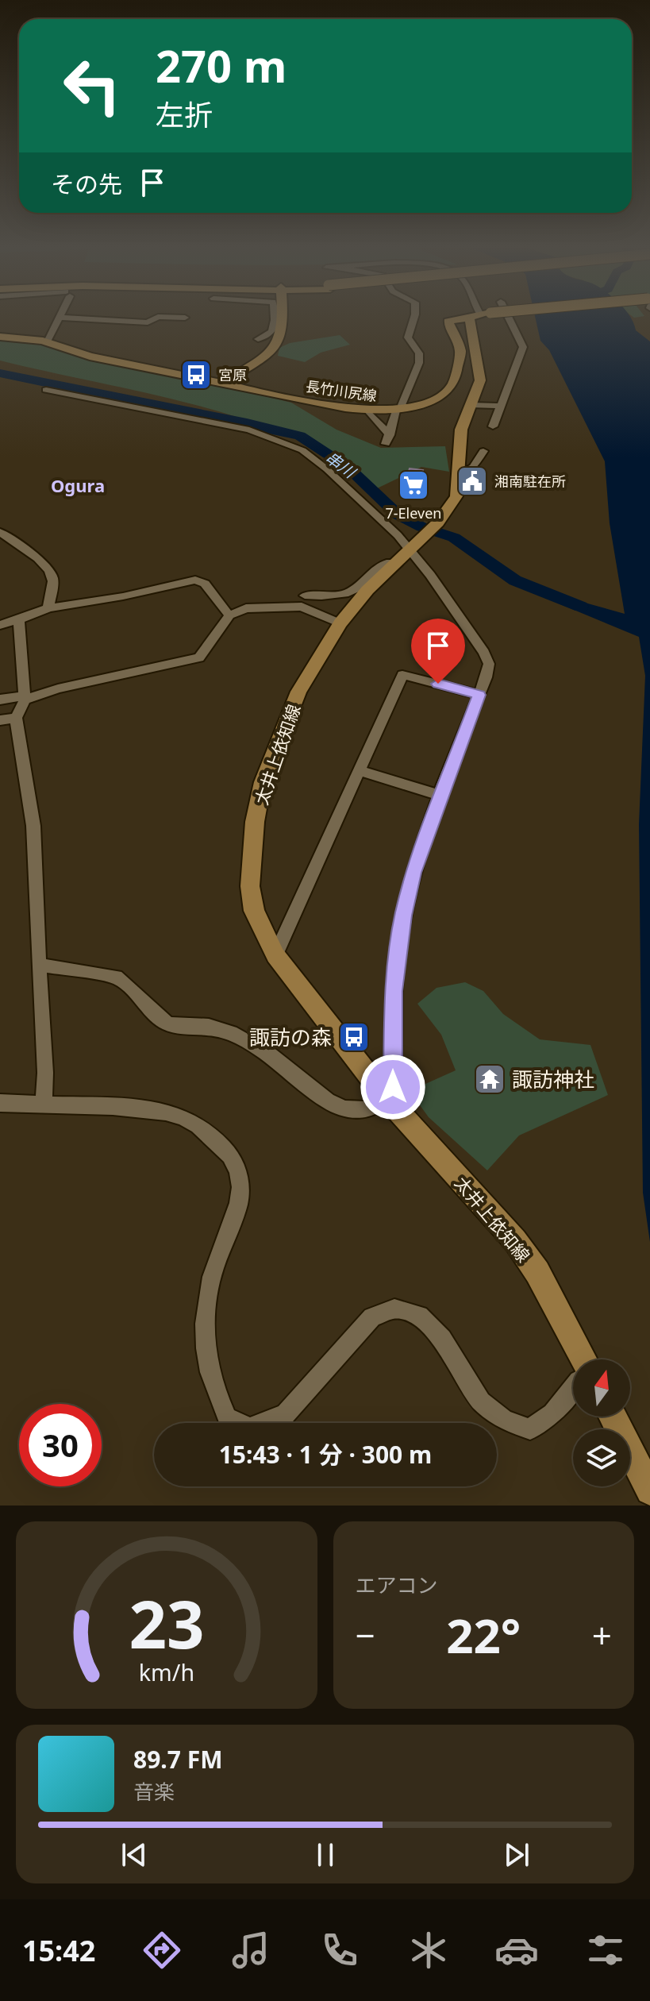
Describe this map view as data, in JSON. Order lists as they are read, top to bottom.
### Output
{
  "streets": {
    "main road": ["長竹川尻線", "太井上依知線"]
  },
  "districts": ["Ogura"],
  "water": ["串川"],
  "places": {
    "bus stop": ["宮原", "諏訪の森"],
    "public building": ["湘南駐在所"],
    "supermarket": ["7-Eleven"],
    "temple": ["諏訪神社"]
  },
  "north": "top",
  "page": {
    "turn": ["270 m", "左折"],
    "then": "その先",
    "limit": "30",
    "trip": "15:43 · 1 分 · 300 m",
    "tile": "エアコン",
    "heat": ["−", "22°", "+"],
    "song": ["89.7 FM", "音楽"],
    "tabs": "15:42",
    "gauge": ["23", "km/h"]
  }
}
